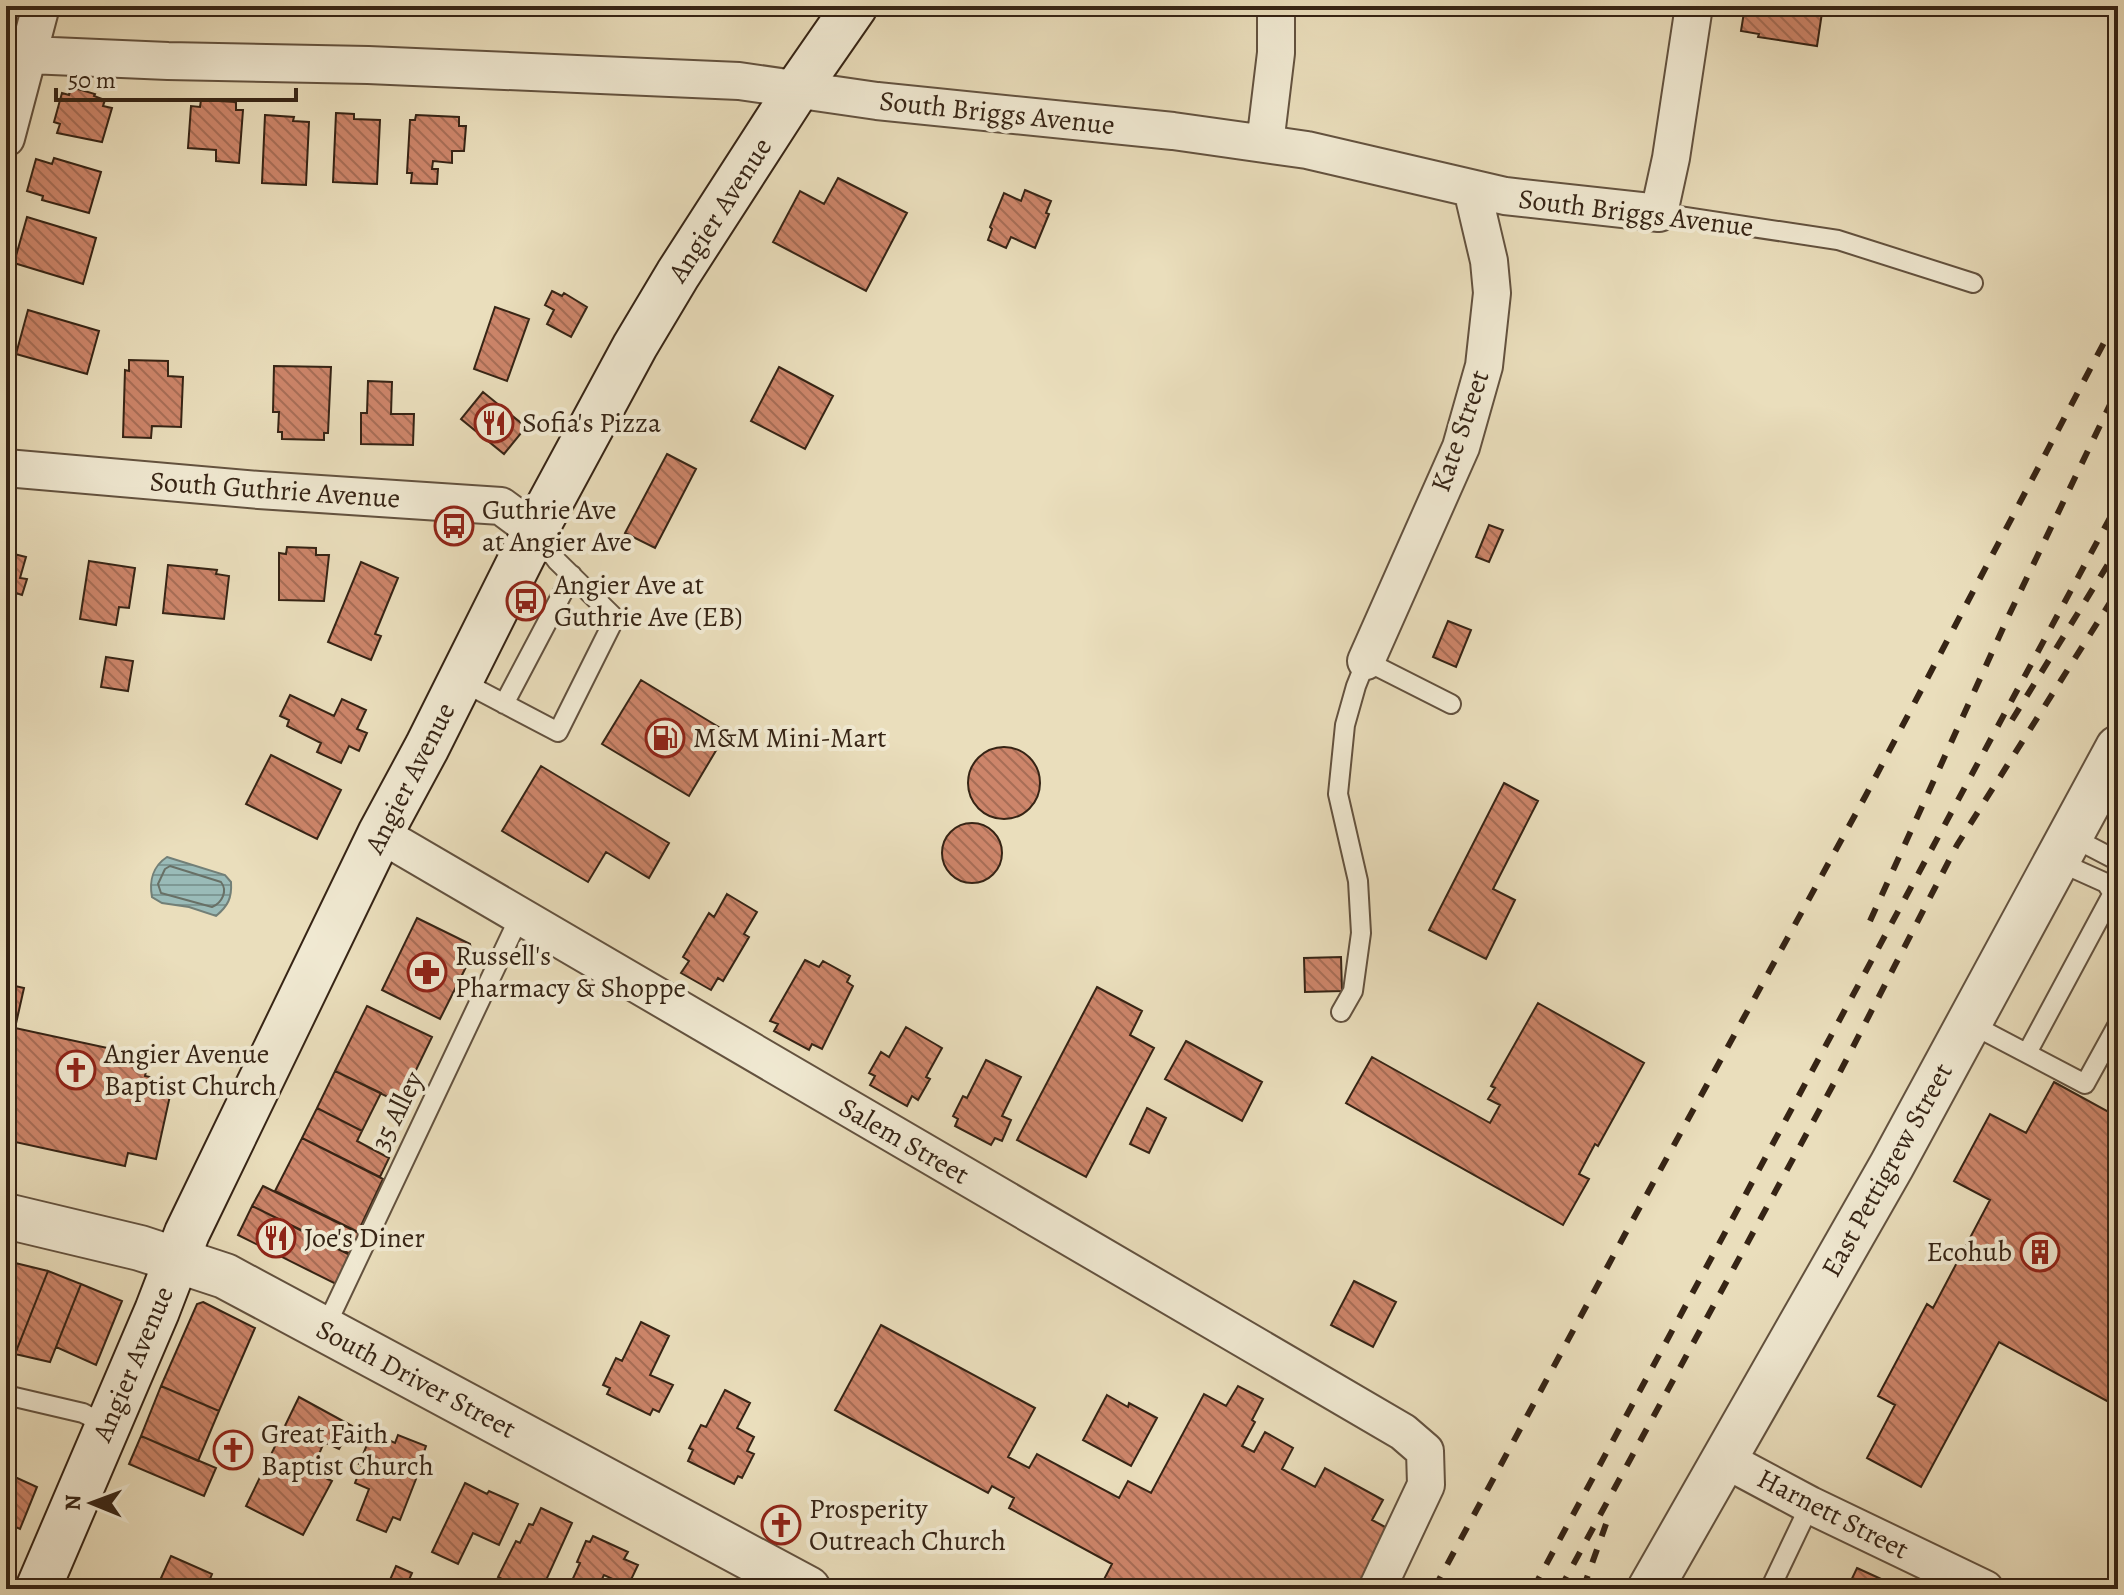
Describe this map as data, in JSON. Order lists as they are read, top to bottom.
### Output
{
  "streets": {
    "street": [
      "South Briggs Avenue",
      "Angier Avenue",
      "Kate Street",
      "South Guthrie Avenue",
      "Salem Street",
      "East Pettigrew Street",
      "South Driver Street",
      "Harnett Street"
    ],
    "lane": ["35 Alley"]
  },
  "crossings": [
    ["South Briggs Avenue", "Angier Avenue"],
    ["South Briggs Avenue", "Kate Street"],
    ["Angier Avenue", "South Guthrie Avenue"],
    ["Angier Avenue", "Salem Street"],
    ["Angier Avenue", "South Driver Street"],
    ["35 Alley", "Salem Street"],
    ["35 Alley", "South Driver Street"],
    ["East Pettigrew Street", "Harnett Street"]
  ],
  "places": {
    "restaurant": ["Sofia's Pizza", "Joe's Diner"],
    "bus stop": ["Guthrie Ave at Angier Ave", "Angier Ave at Guthrie Ave (EB)"],
    "fuel station": ["M&M Mini-Mart"],
    "pharmacy": ["Russell's Pharmacy & Shoppe"],
    "church": ["Angier Avenue Baptist Church", "Great Faith Baptist Church", "Prosperity Outreach Church"],
    "building": ["Ecohub"]
  },
  "scale_bar": "50 m",
  "north": "left"
}
